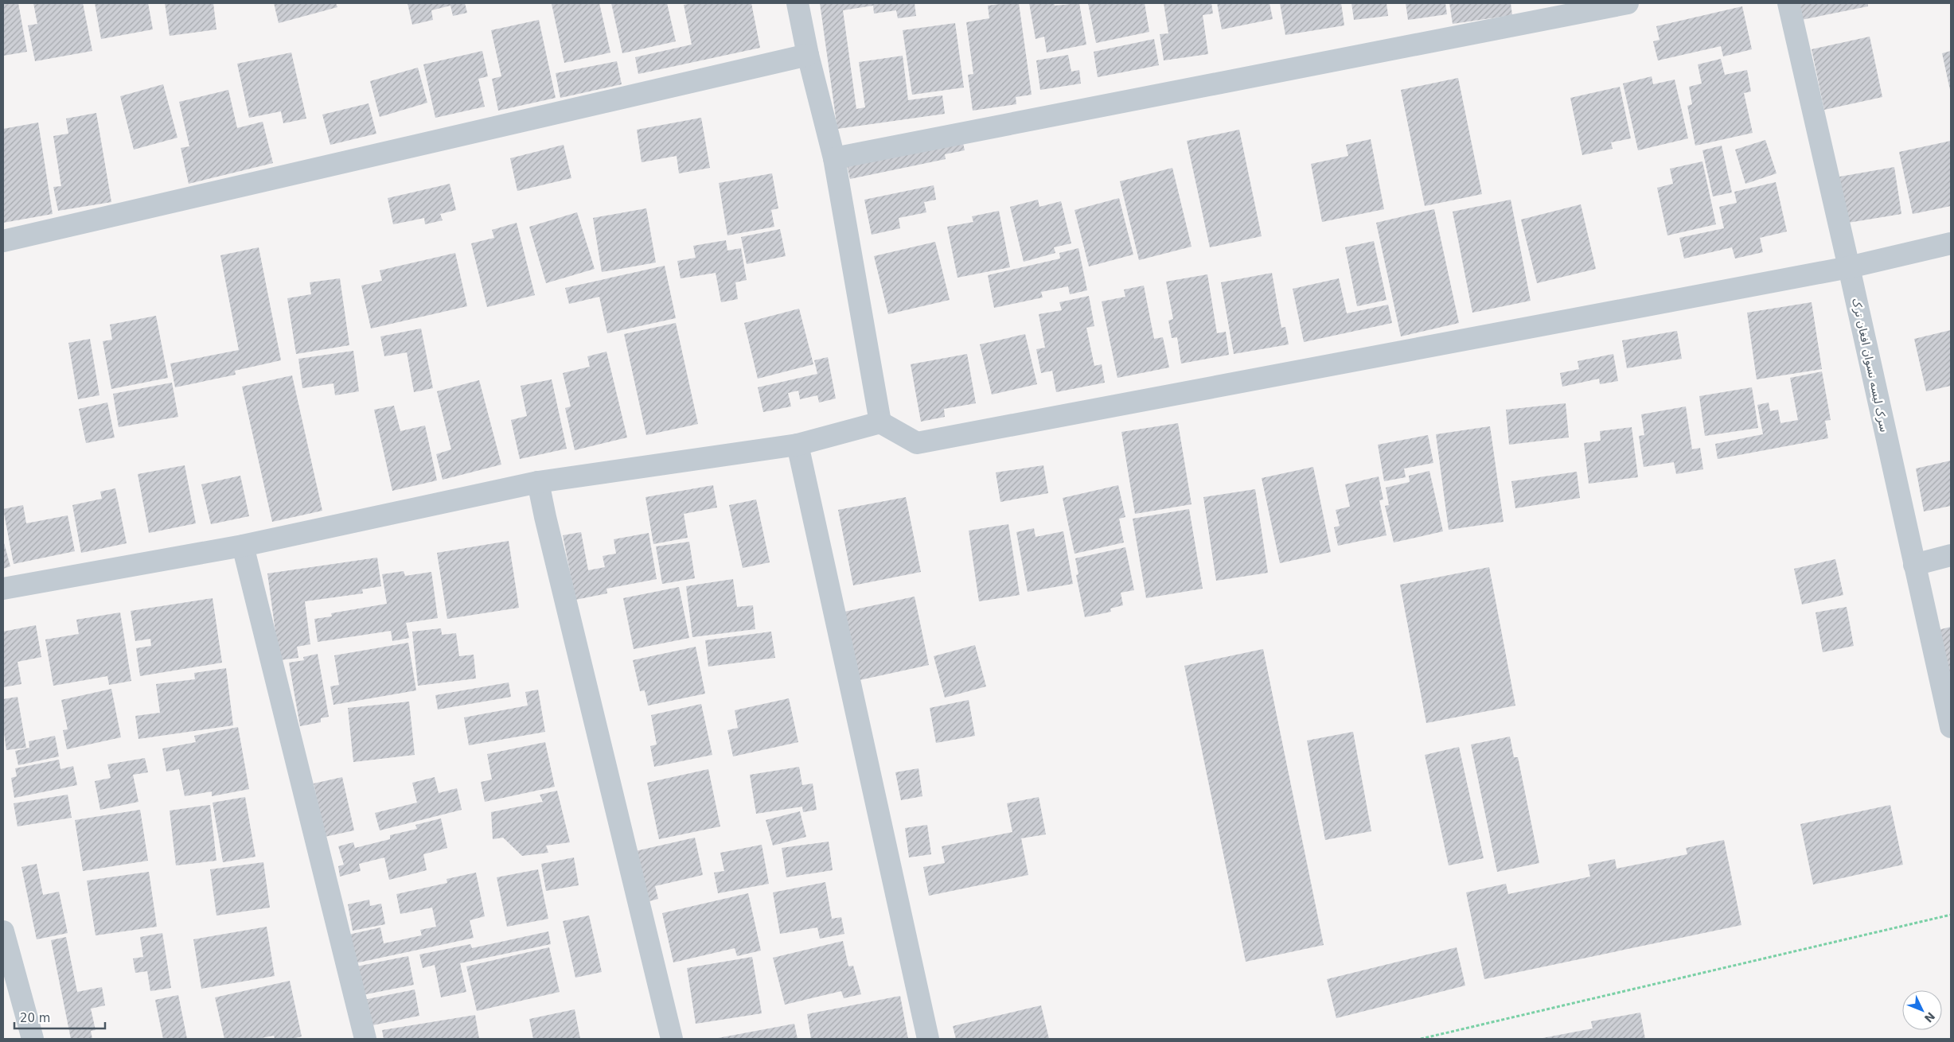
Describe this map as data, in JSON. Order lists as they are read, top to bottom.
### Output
{
  "streets": {
    "street": ["سرک لیسه نسوان افغان‌ ترک"]
  },
  "scale_bar": "20 m",
  "north": "bottom right"
}
